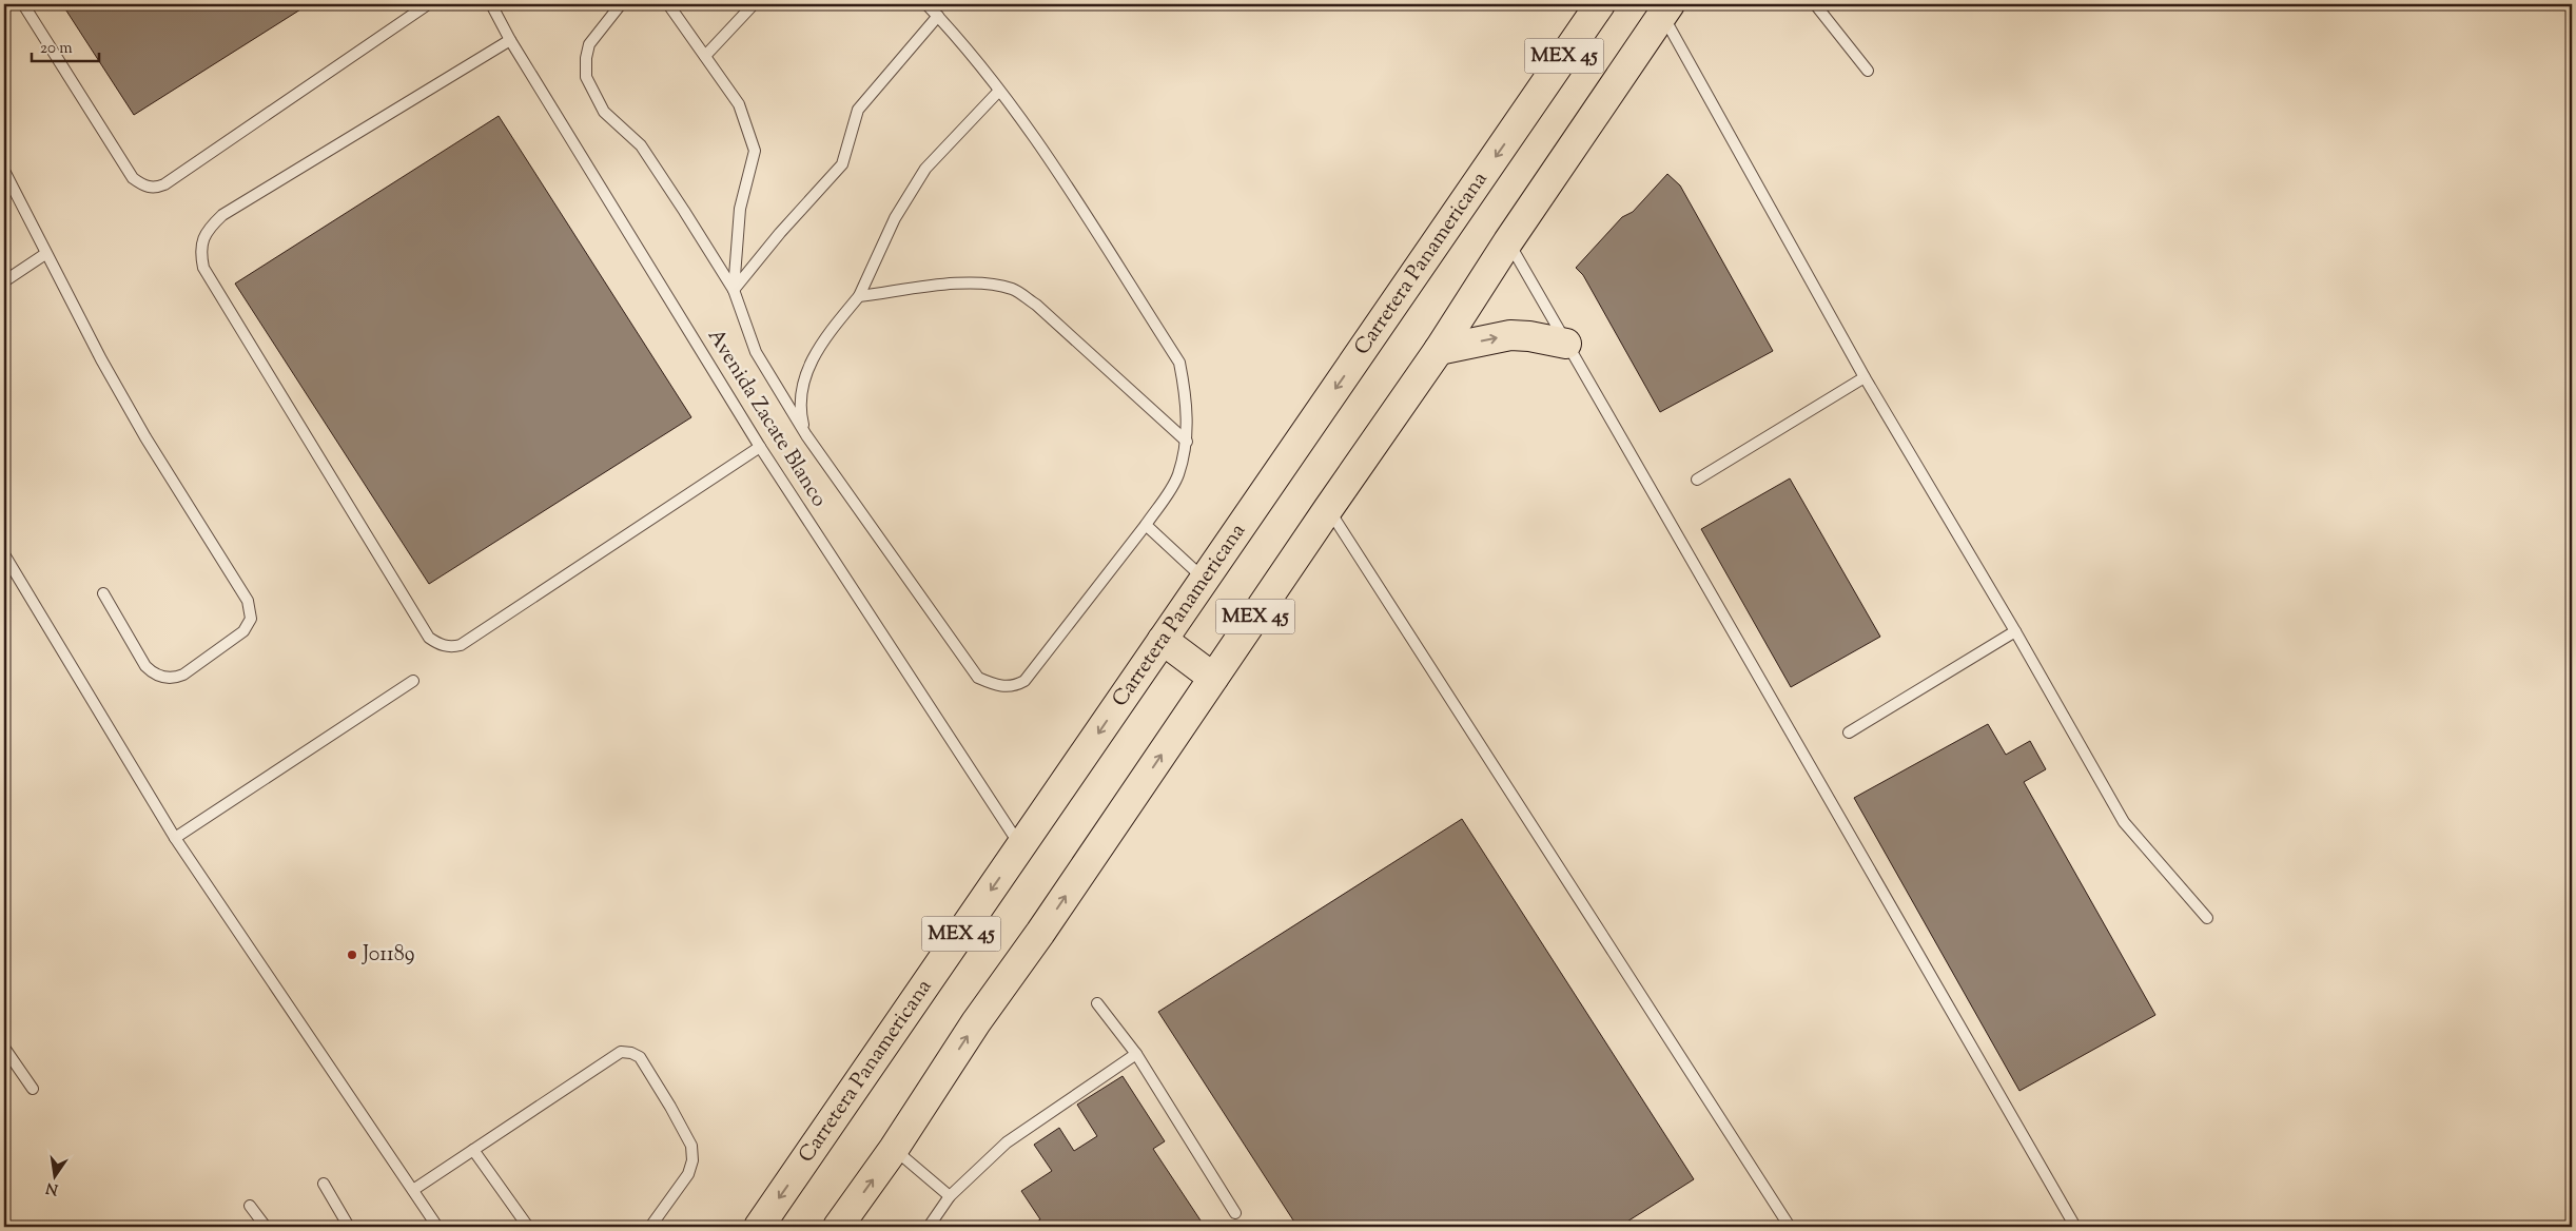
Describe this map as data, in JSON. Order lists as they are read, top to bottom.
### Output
{
  "streets": {
    "main road": ["MEX 45", "Carretera Panamericana"],
    "lane": ["Avenida Zacate Blanco"]
  },
  "crossings": [
    ["Carretera Panamericana", "Avenida Zacate Blanco"]
  ],
  "places": ["J01189"],
  "scale_bar": "20 m",
  "north": "bottom"
}
